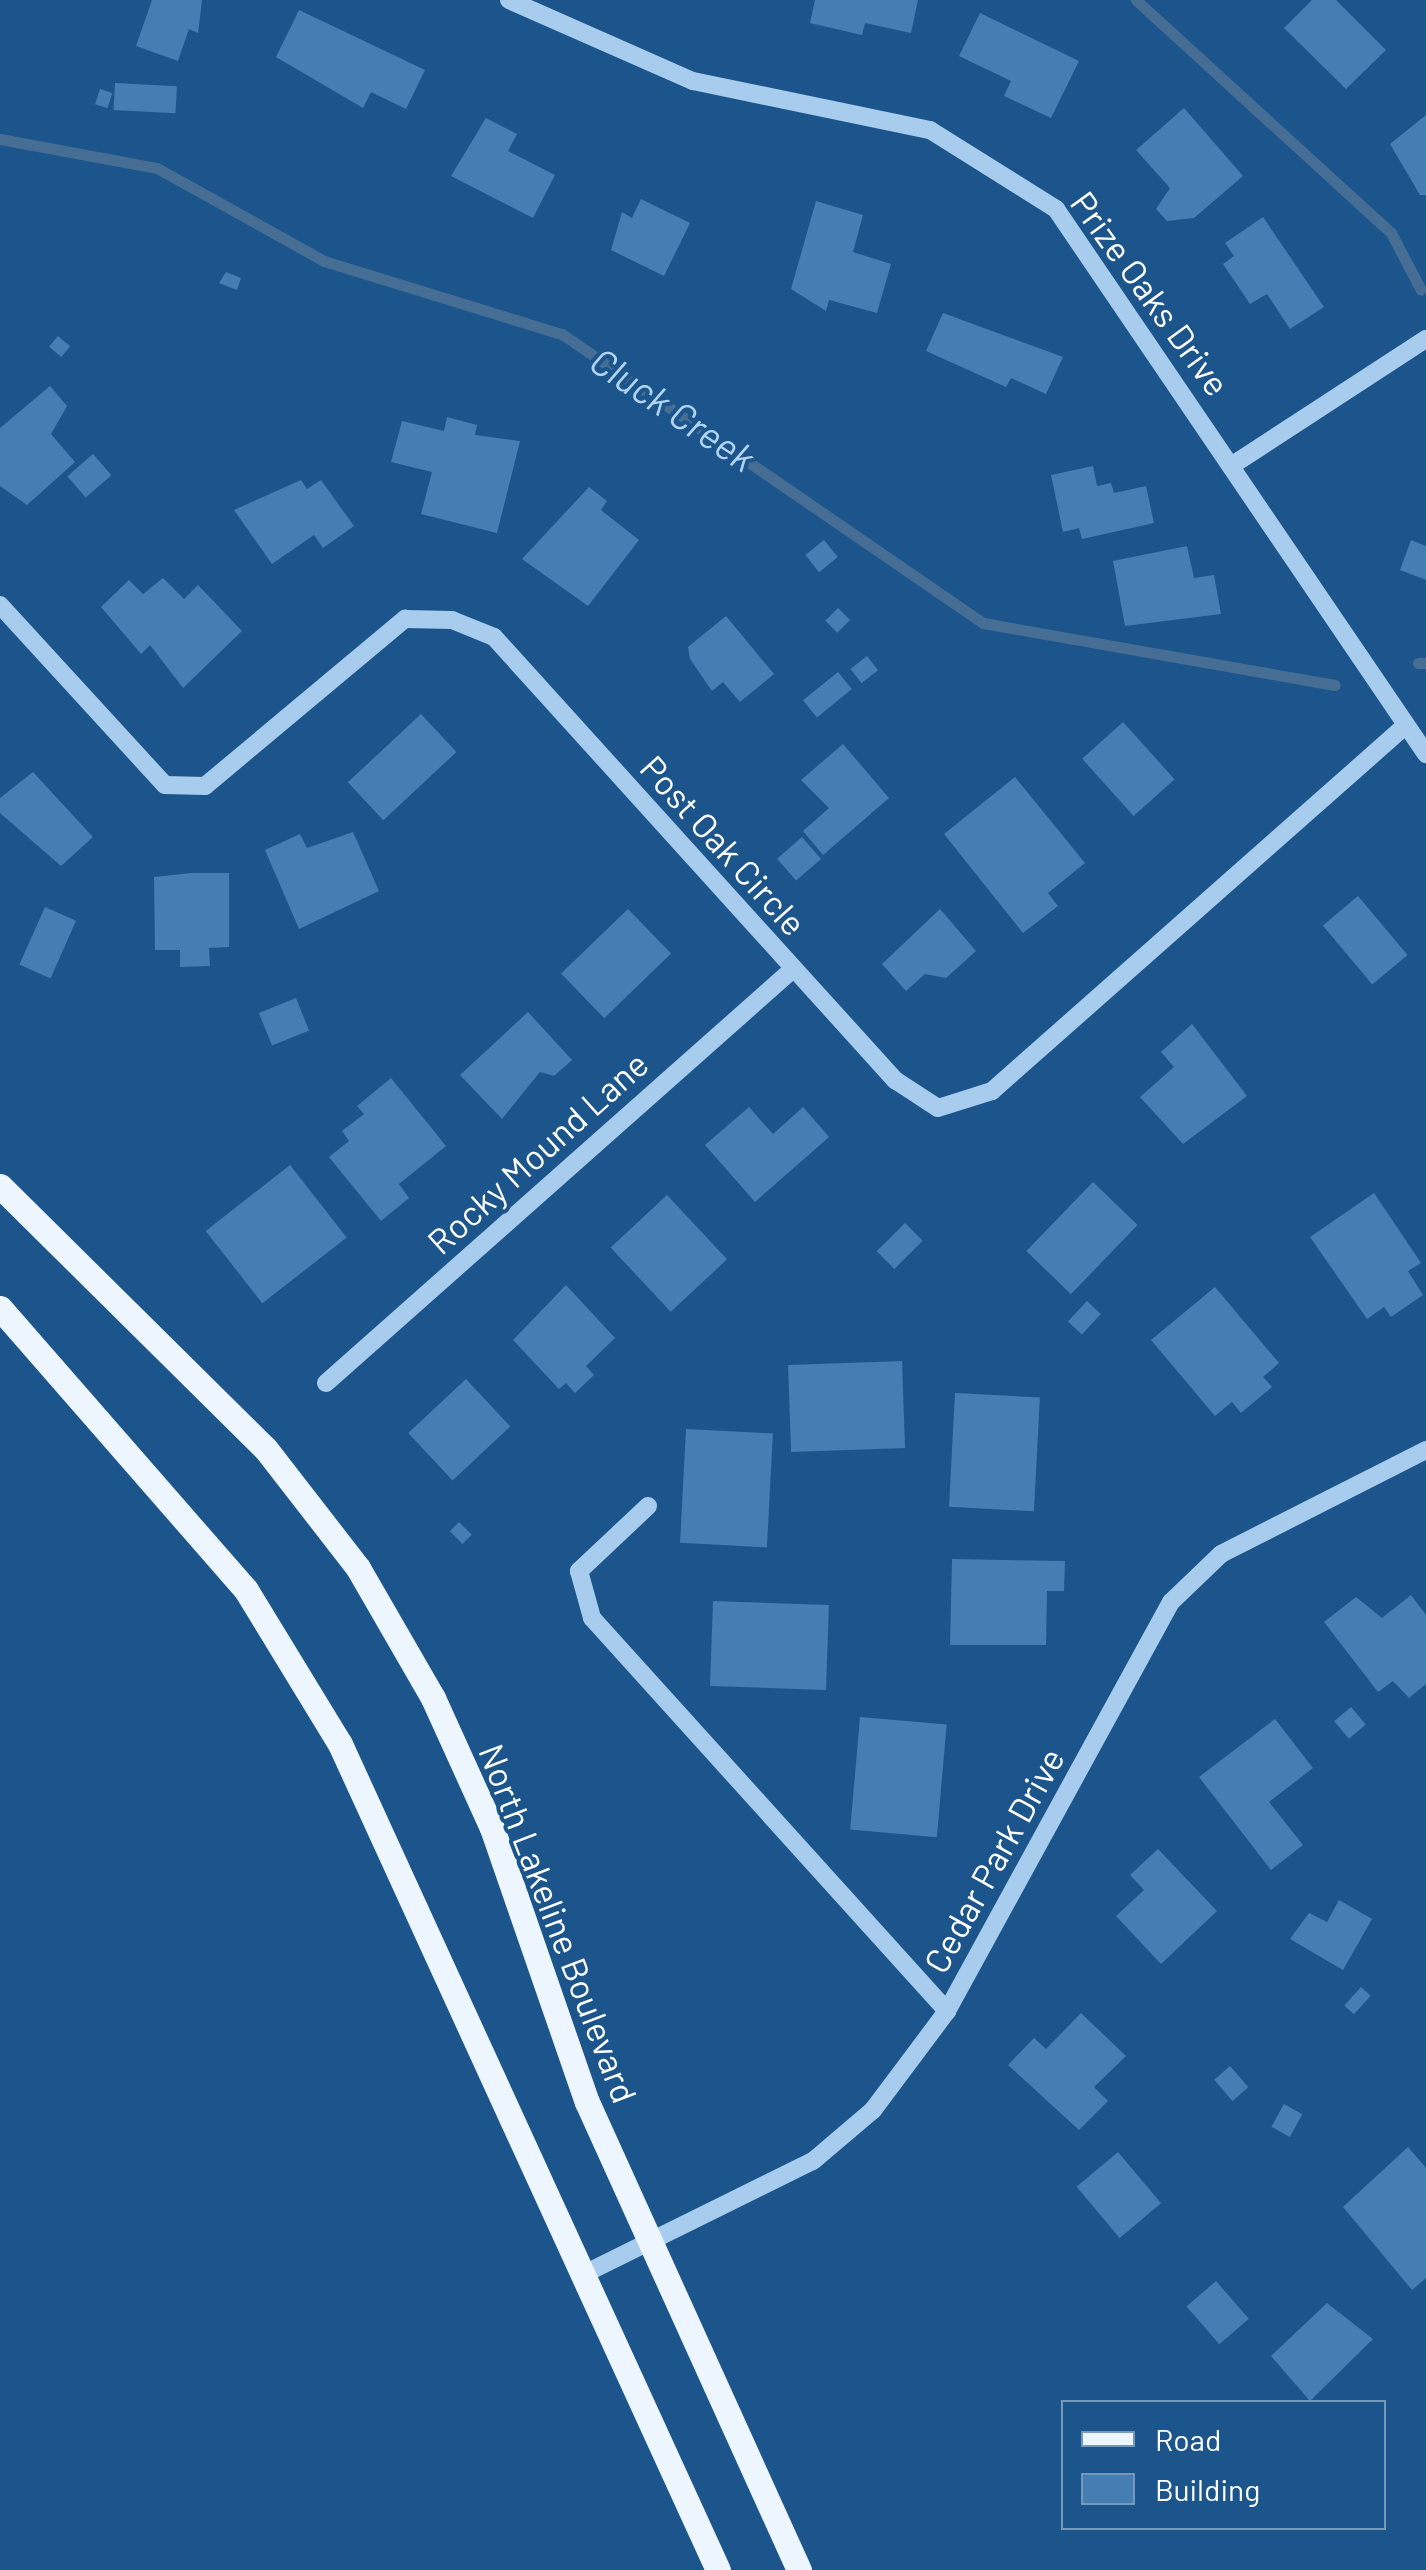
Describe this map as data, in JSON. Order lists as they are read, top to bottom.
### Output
{
  "streets": {
    "main road": ["North Lakeline Boulevard"],
    "street": [
      "Prize Oaks Drive",
      "Post Oak Circle",
      "Rocky Mound Lane",
      "Cedar Park Drive"
    ]
  },
  "crossings": [
    ["Prize Oaks Drive", "Post Oak Circle"],
    ["Post Oak Circle", "Rocky Mound Lane"],
    ["Cedar Park Drive", "North Lakeline Boulevard"]
  ],
  "water": ["Cluck Creek"],
  "legend": ["Road", "Building"]
}
